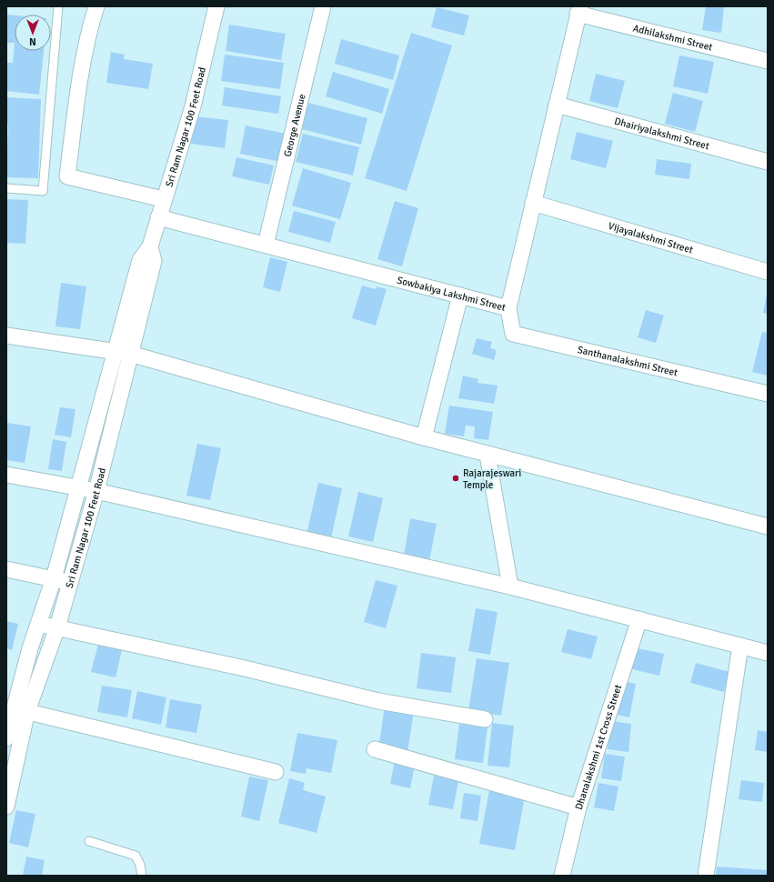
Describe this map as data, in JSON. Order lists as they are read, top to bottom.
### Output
{
  "streets": {
    "street": [
      "Adhilakshmi Street",
      "George Avenue",
      "Sri Ram Nagar 100 Feet Road",
      "Dhairiyalakshmi Street",
      "Vijayalakshmi Street",
      "Sowbakiya Lakshmi Street",
      "Santhanalakshmi Street",
      "Dhanalakshmi 1st Cross Street"
    ]
  },
  "crossings": [
    ["Adhilakshmi Street", "Sowbakiya Lakshmi Street"],
    ["George Avenue", "Sowbakiya Lakshmi Street"],
    ["Sri Ram Nagar 100 Feet Road", "Sowbakiya Lakshmi Street"],
    ["Dhairiyalakshmi Street", "Sowbakiya Lakshmi Street"],
    ["Vijayalakshmi Street", "Sowbakiya Lakshmi Street"],
    ["Sowbakiya Lakshmi Street", "Santhanalakshmi Street"]
  ],
  "places": ["Rajarajeswari Temple"],
  "north": "bottom"
}
